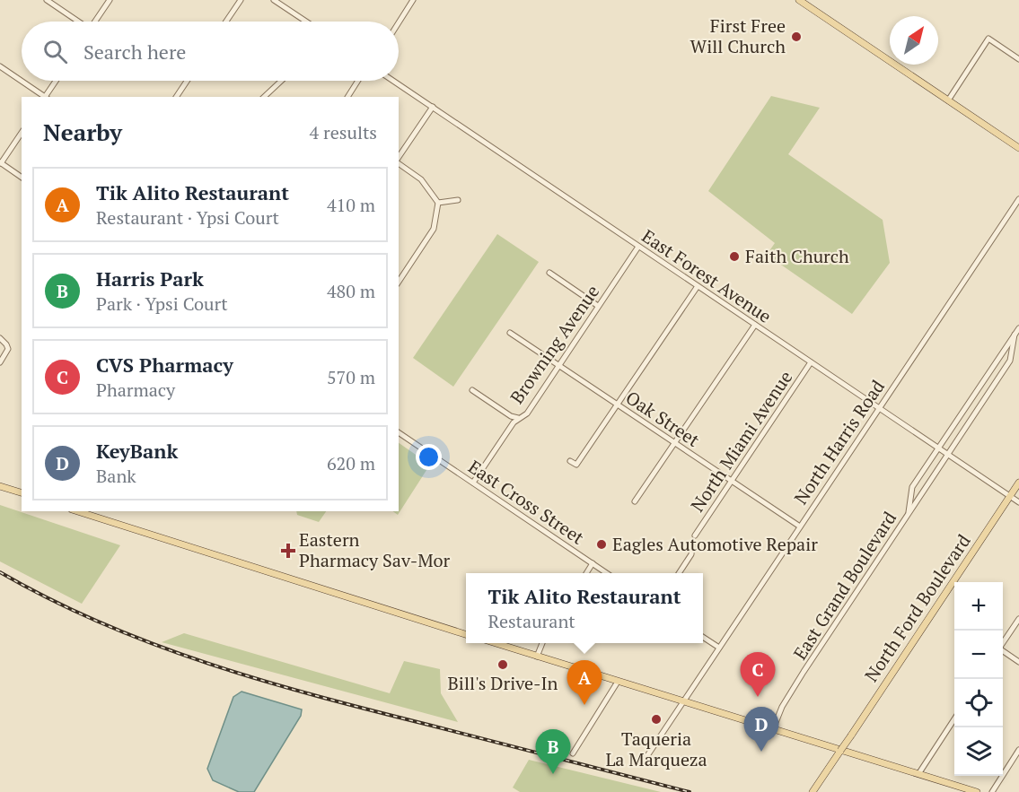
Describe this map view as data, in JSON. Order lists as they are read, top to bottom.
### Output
{
  "streets": {
    "main road": ["North Ford Boulevard"],
    "street": [
      "East Forest Avenue",
      "Browning Avenue",
      "Oak Street",
      "North Miami Avenue",
      "North Harris Road",
      "East Cross Street",
      "East Grand Boulevard"
    ]
  },
  "crossings": [
    ["East Forest Avenue", "Browning Avenue"],
    ["East Forest Avenue", "North Miami Avenue"],
    ["East Forest Avenue", "North Harris Road"],
    ["East Forest Avenue", "East Grand Boulevard"],
    ["East Forest Avenue", "North Ford Boulevard"],
    ["Browning Avenue", "Oak Street"],
    ["Browning Avenue", "East Cross Street"],
    ["Oak Street", "North Miami Avenue"],
    ["Oak Street", "North Harris Road"]
  ],
  "places": {
    "other": [
      "First Free Will Church",
      "Faith Church",
      "Eagles Automotive Repair",
      "Bill's Drive-In",
      "Taqueria La Marqueza"
    ],
    "health": ["Eastern Pharmacy Sav-Mor"]
  },
  "north": "top right",
  "page": {
    "search": "Search here",
    "heading": ["Nearby", "4 results"],
    "list": [
      {
        "mark": "A",
        "name": "Tik Alito Restaurant",
        "note": "Restaurant · Ypsi Court",
        "value": "410 m"
      },
      {
        "mark": "B",
        "name": "Harris Park",
        "note": "Park · Ypsi Court",
        "value": "480 m"
      },
      {
        "mark": "C",
        "name": "CVS Pharmacy",
        "note": "Pharmacy",
        "value": "570 m"
      },
      {
        "mark": "D",
        "name": "KeyBank",
        "note": "Bank",
        "value": "620 m"
      }
    ],
    "popup": ["Tik Alito Restaurant", "Restaurant"],
    "map_buttons": ["+", "−"],
    "pins": [
      "C",
      "A",
      "D",
      "B"
    ]
  }
}
